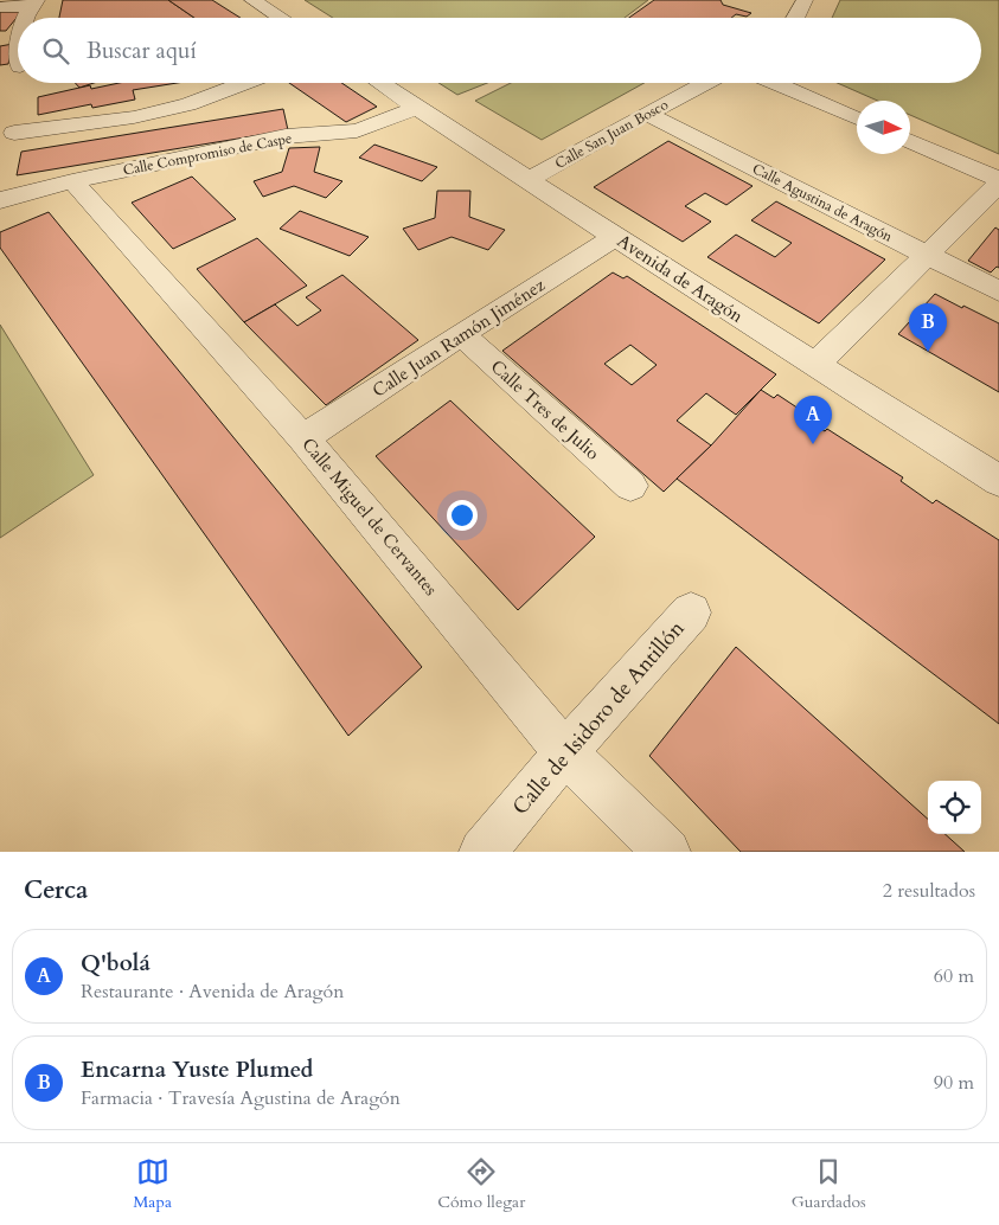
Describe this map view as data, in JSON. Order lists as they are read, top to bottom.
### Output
{
  "streets": {
    "street": [
      "Calle San Juan Bosco",
      "Calle Compromiso de Caspe",
      "Calle Agustina de Aragón",
      "Avenida de Aragón",
      "Calle Juan Ramón Jiménez",
      "Calle Tres de Julio",
      "Calle Miguel de Cervantes",
      "Calle de Isidoro de Antillón"
    ]
  },
  "crossings": [
    ["Calle San Juan Bosco", "Calle Agustina de Aragón"],
    ["Calle San Juan Bosco", "Avenida de Aragón"],
    ["Calle Compromiso de Caspe", "Avenida de Aragón"],
    ["Calle Compromiso de Caspe", "Calle Miguel de Cervantes"],
    ["Avenida de Aragón", "Calle Juan Ramón Jiménez"],
    ["Calle Juan Ramón Jiménez", "Calle Tres de Julio"],
    ["Calle Juan Ramón Jiménez", "Calle Miguel de Cervantes"],
    ["Calle Miguel de Cervantes", "Calle de Isidoro de Antillón"]
  ],
  "north": "right",
  "page": {
    "search": "Buscar aquí",
    "pins": ["B", "A"],
    "heading": ["Cerca", "2 resultados"],
    "list": [
      {
        "mark": "A",
        "name": "Q'bolá",
        "note": "Restaurante · Avenida de Aragón",
        "value": "60 m"
      },
      {
        "mark": "B",
        "name": "Encarna Yuste Plumed",
        "note": "Farmacia · Travesía Agustina de Aragón",
        "value": "90 m"
      }
    ],
    "nav": ["Mapa", "Cómo llegar", "Guardados"]
  }
}
